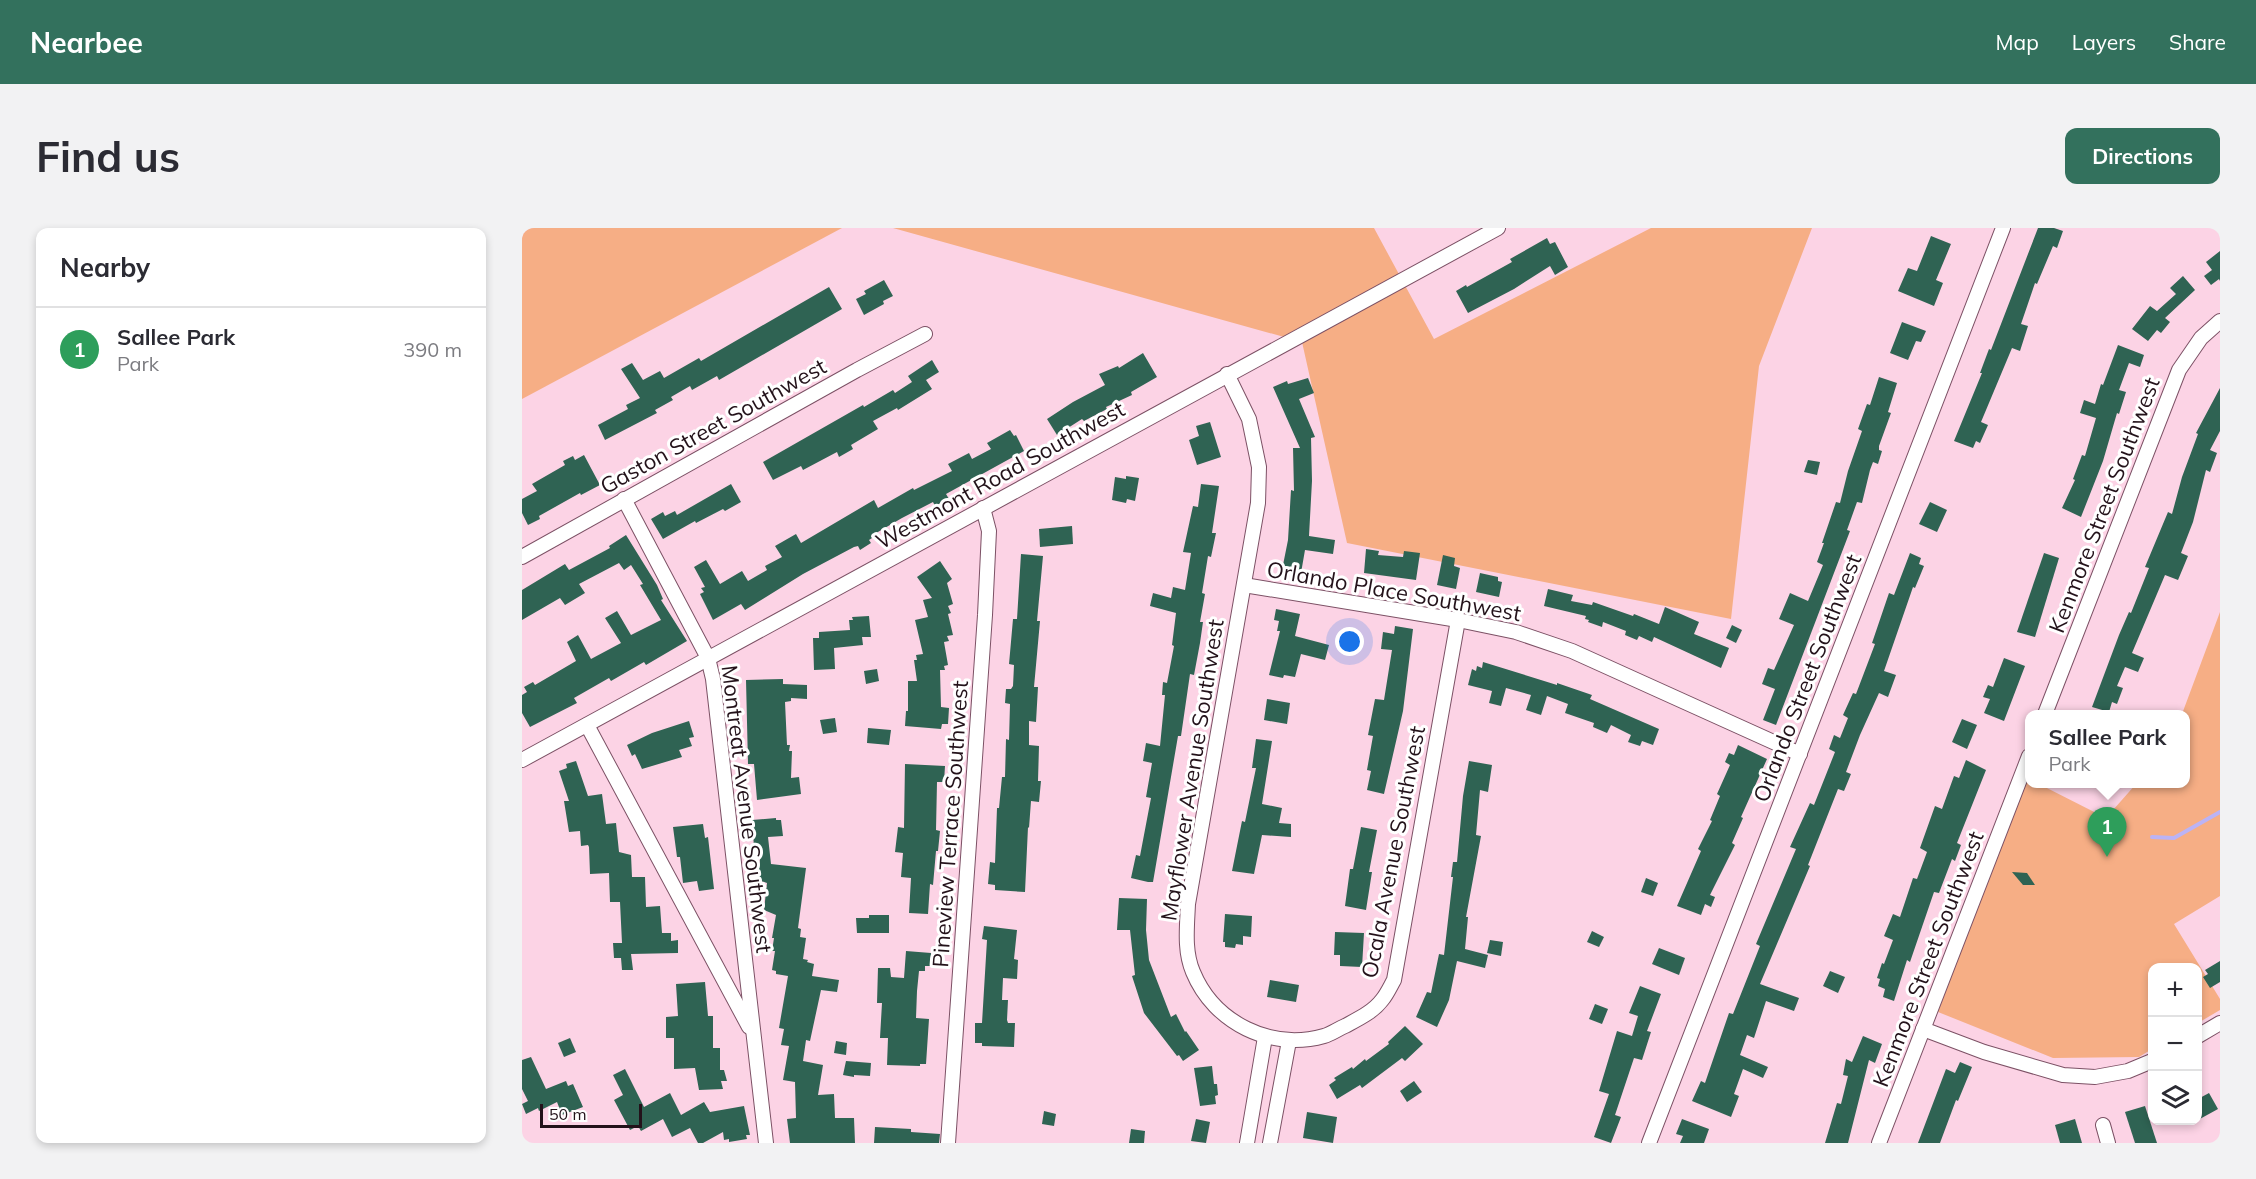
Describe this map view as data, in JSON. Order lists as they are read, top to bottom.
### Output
{
  "streets": {
    "street": [
      "Gaston Street Southwest",
      "Westmont Road Southwest",
      "Kenmore Street Southwest",
      "Orlando Place Southwest",
      "Orlando Street Southwest",
      "Mayflower Avenue Southwest",
      "Montreat Avenue Southwest",
      "Pineview Terrace Southwest",
      "Ocala Avenue Southwest"
    ]
  },
  "crossings": [
    ["Gaston Street Southwest", "Montreat Avenue Southwest"],
    ["Westmont Road Southwest", "Mayflower Avenue Southwest"],
    ["Westmont Road Southwest", "Montreat Avenue Southwest"],
    ["Westmont Road Southwest", "Pineview Terrace Southwest"],
    ["Orlando Place Southwest", "Orlando Street Southwest"],
    ["Orlando Place Southwest", "Mayflower Avenue Southwest"],
    ["Orlando Place Southwest", "Ocala Avenue Southwest"],
    ["Mayflower Avenue Southwest", "Ocala Avenue Southwest"]
  ],
  "scale_bar": "50 m",
  "page": {
    "header": "Nearbee",
    "nav": ["Map", "Layers", "Share"],
    "buttons": "Directions",
    "title": "Find us",
    "heading": "Nearby",
    "list": [
      {
        "mark": "1",
        "name": "Sallee Park",
        "note": "Park",
        "value": "390 m"
      }
    ],
    "popup": ["Sallee Park", "Park"],
    "pins": "1",
    "map_buttons": ["+", "−"],
    "scale": "50 m"
  }
}
